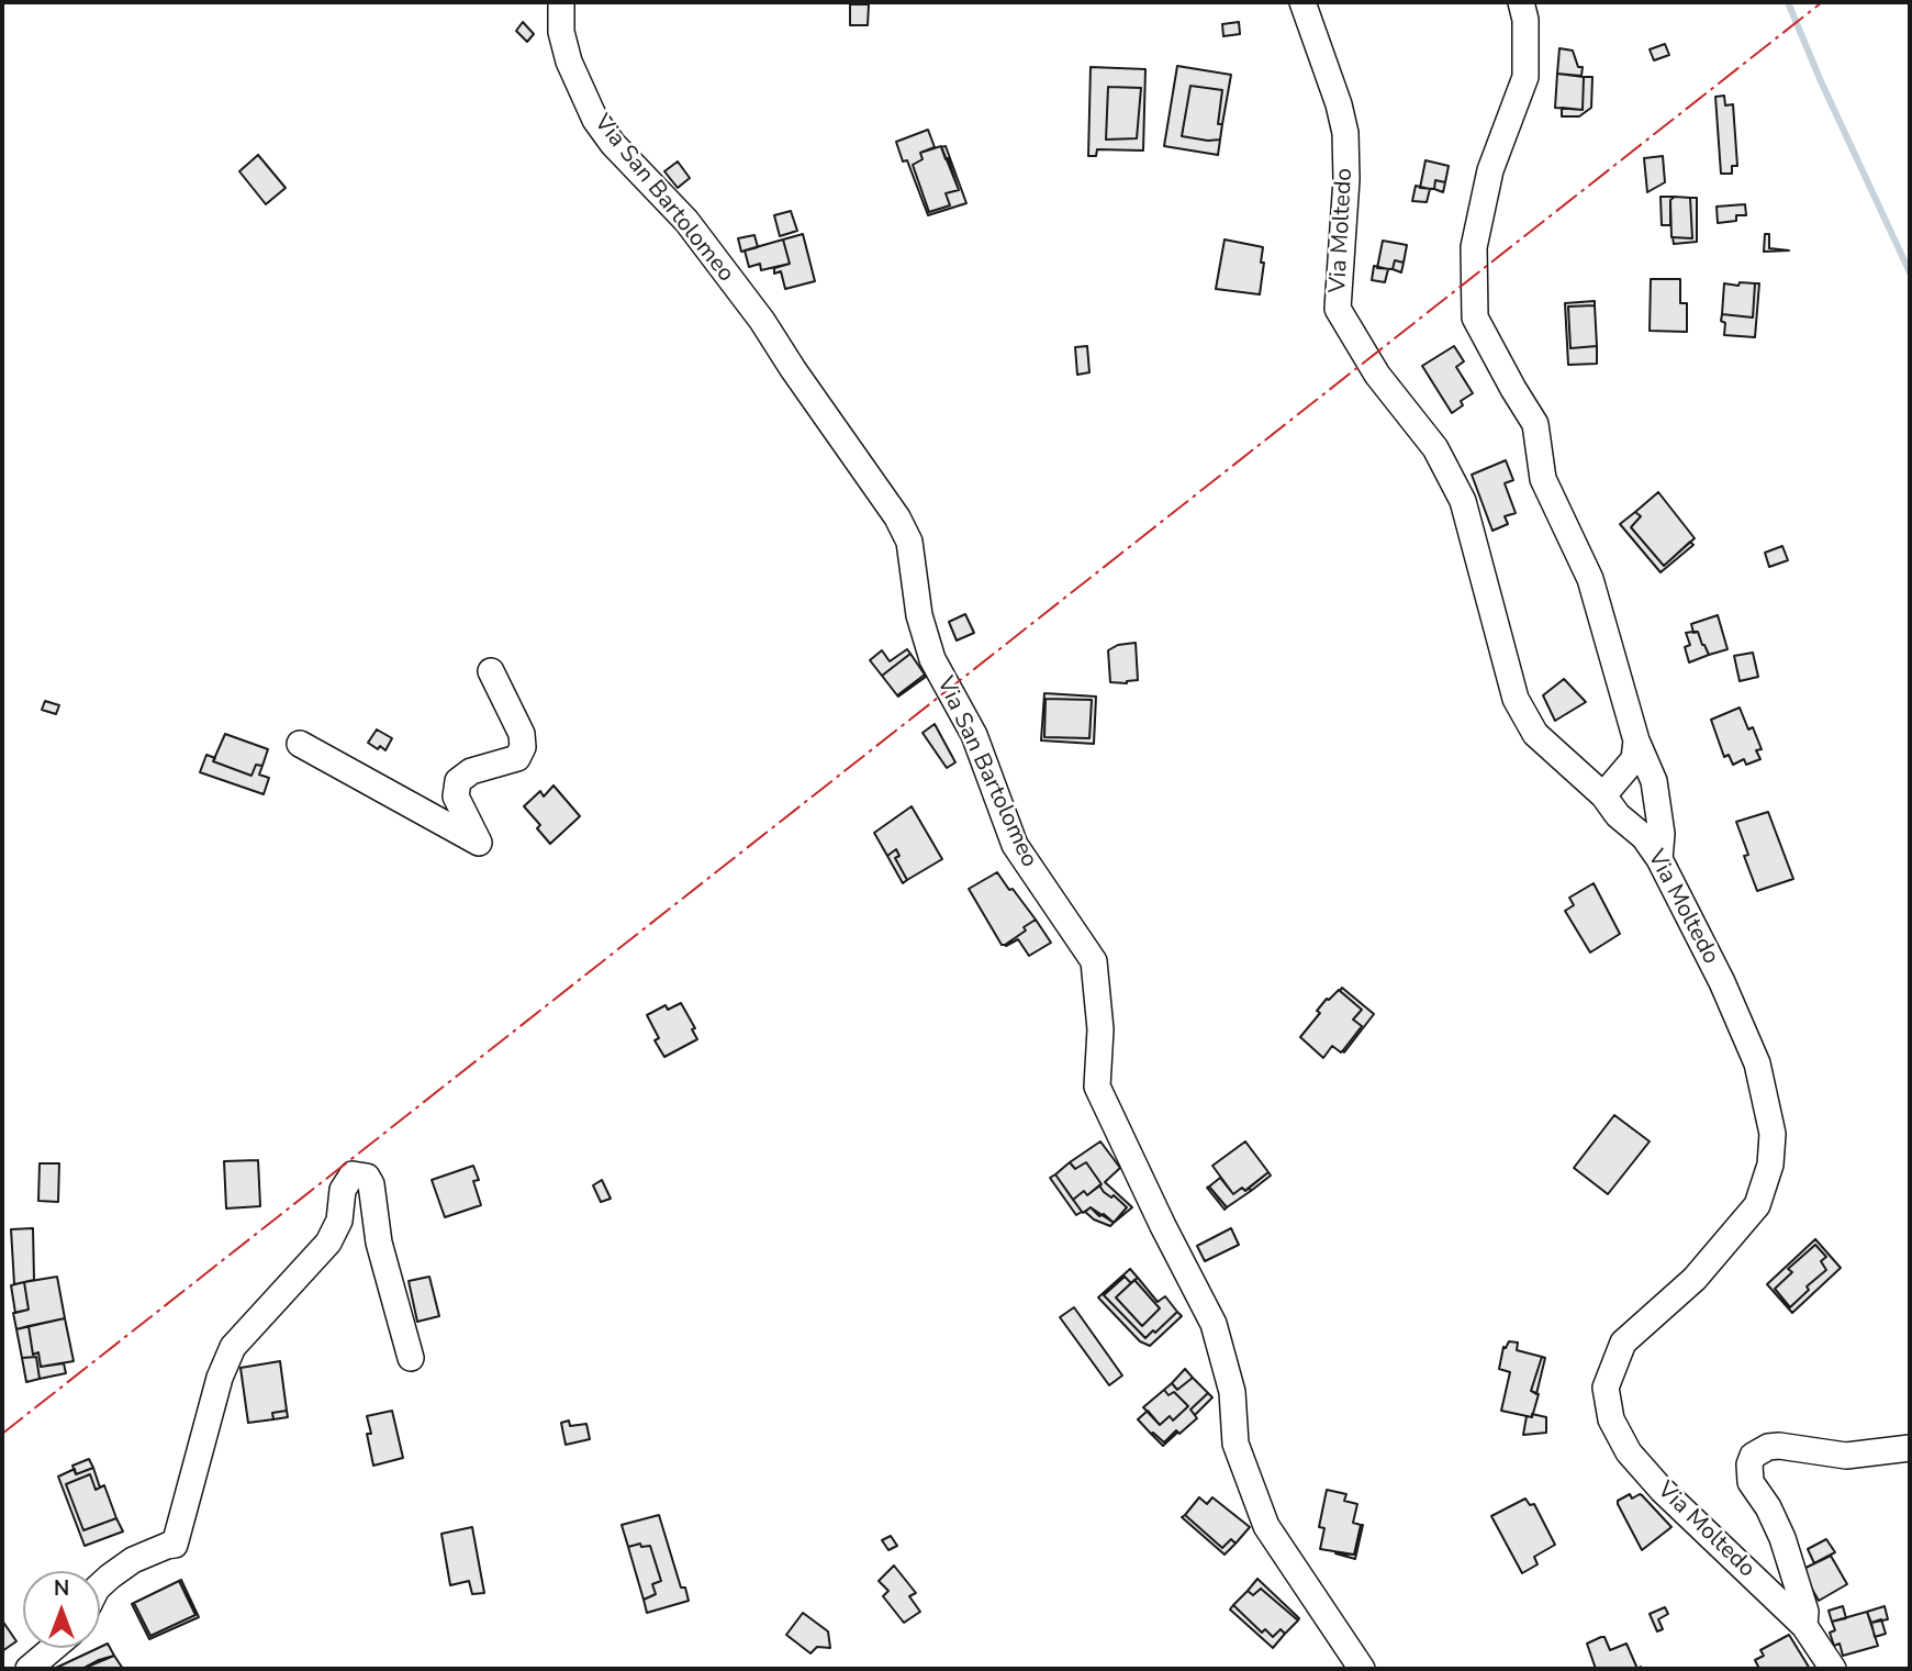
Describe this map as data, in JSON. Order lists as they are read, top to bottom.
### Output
{
  "streets": {
    "street": ["Via San Bartolomeo", "Via Moltedo"]
  },
  "north": "top"
}
